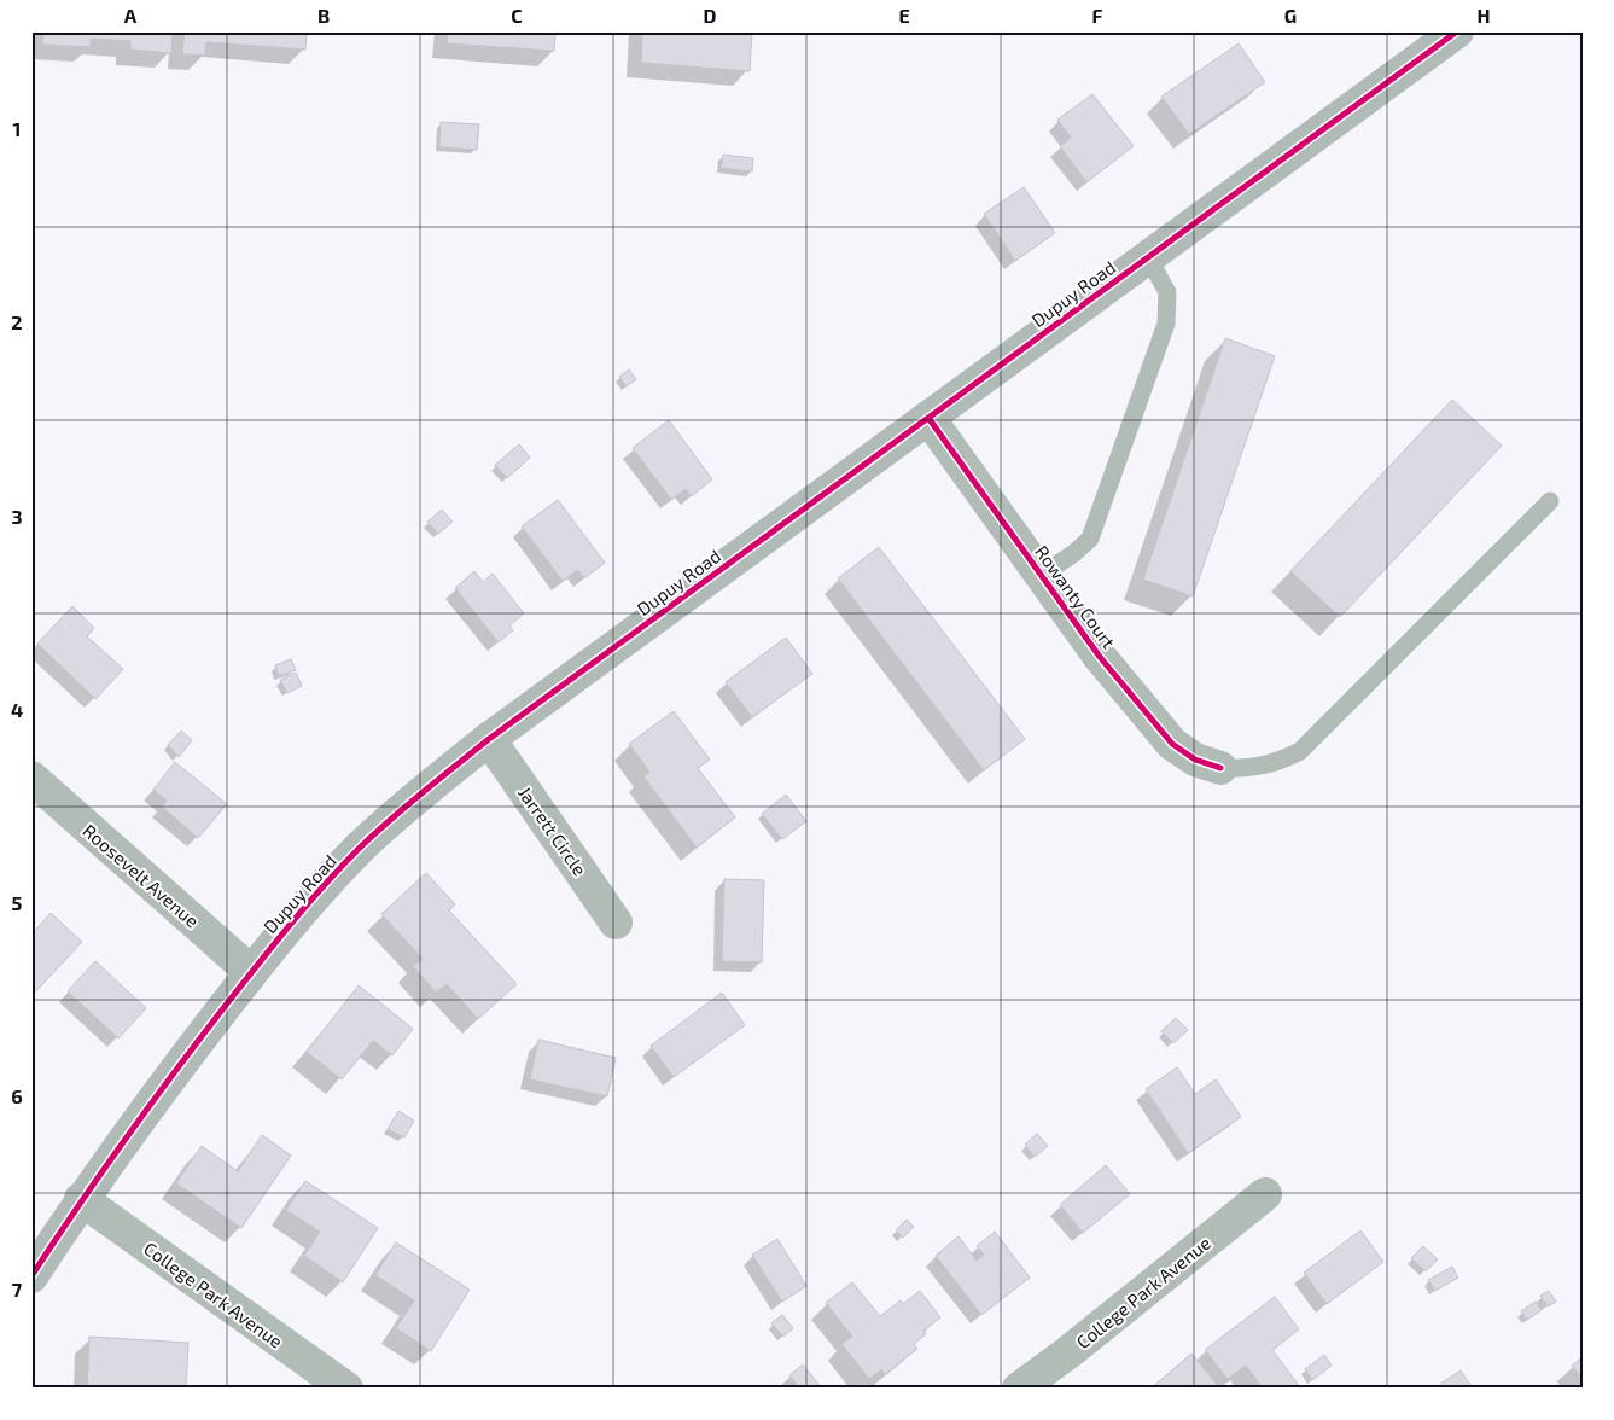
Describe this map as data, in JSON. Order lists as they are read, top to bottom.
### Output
{
  "streets": {
    "street": [
      "Dupuy Road",
      "Rowanty Court",
      "Jarrett Circle",
      "Roosevelt Avenue",
      "College Park Avenue"
    ]
  },
  "crossings": [
    ["Dupuy Road", "Rowanty Court"],
    ["Dupuy Road", "Jarrett Circle"],
    ["Dupuy Road", "Roosevelt Avenue"],
    ["Dupuy Road", "College Park Avenue"]
  ],
  "grid": {
    "columns": [
      "A",
      "B",
      "C",
      "D",
      "E",
      "F",
      "G",
      "H"
    ],
    "rows": [
      "1",
      "2",
      "3",
      "4",
      "5",
      "6",
      "7"
    ]
  }
}
